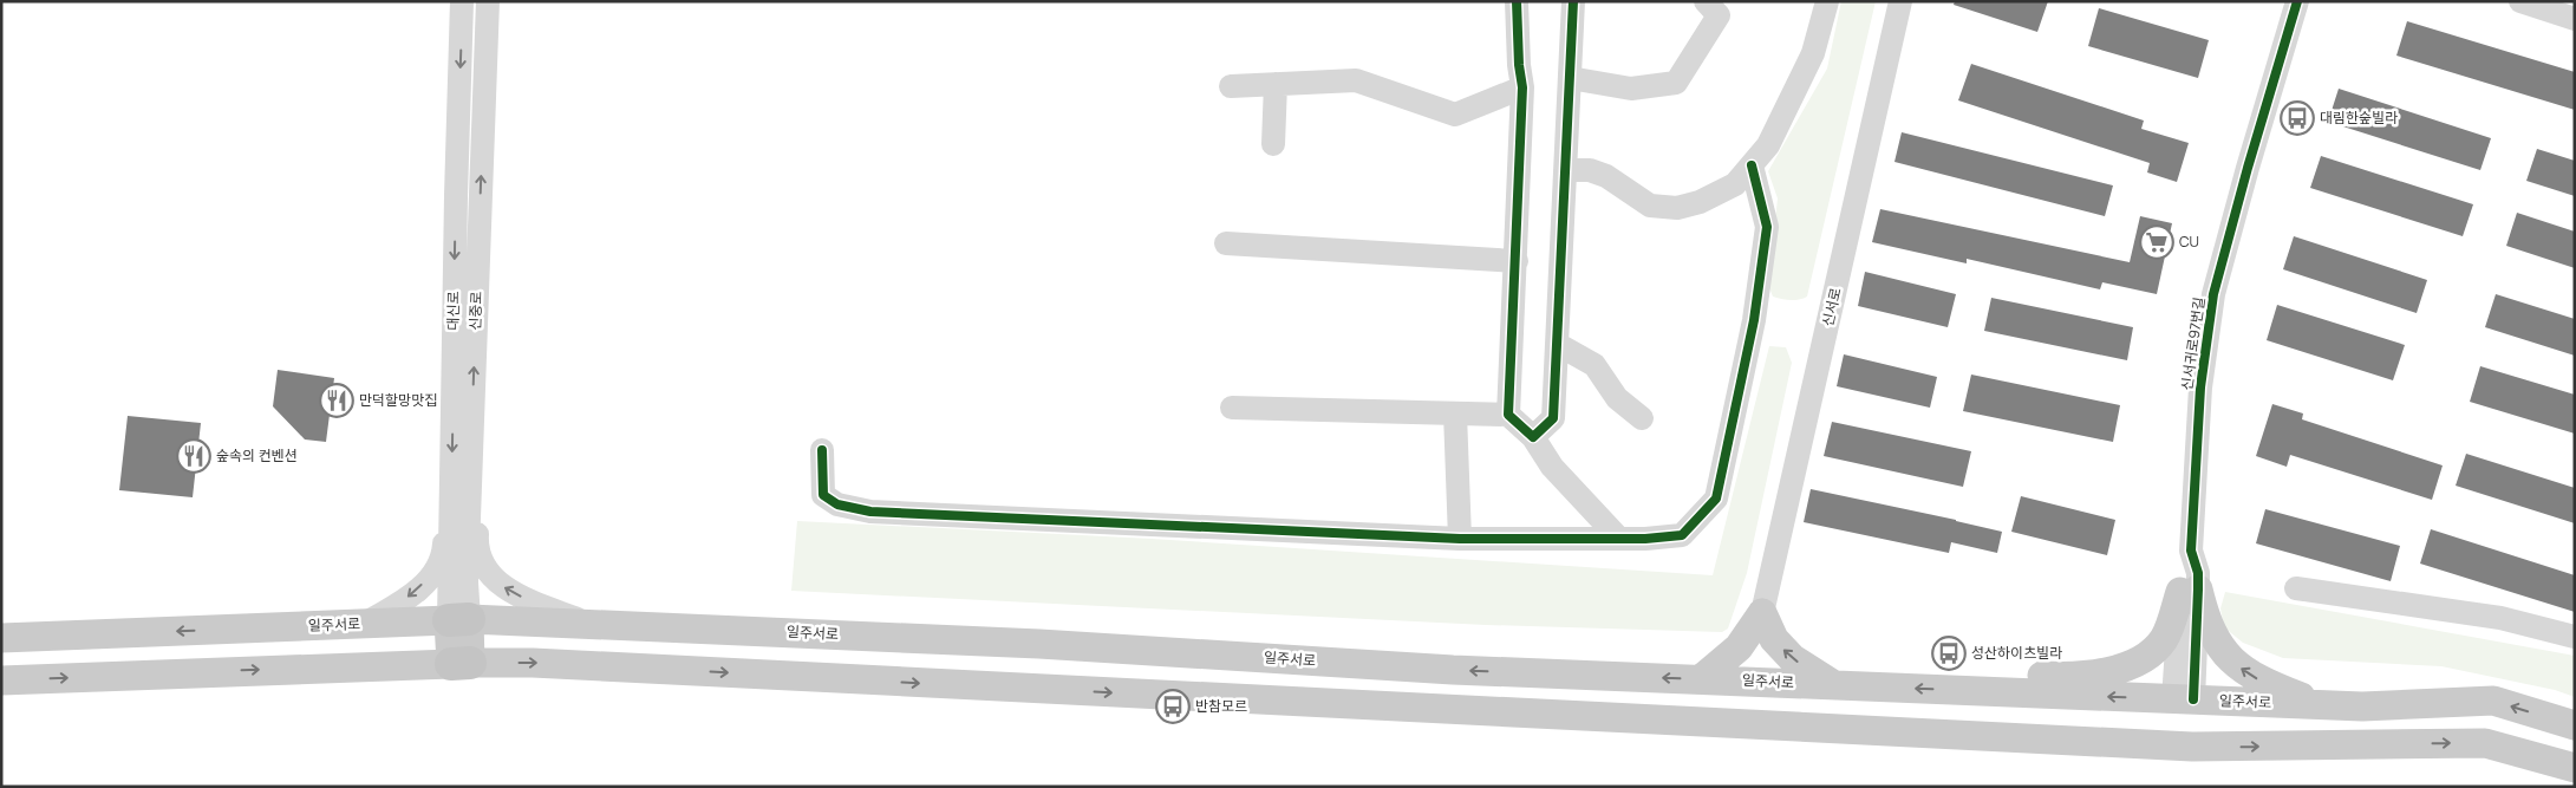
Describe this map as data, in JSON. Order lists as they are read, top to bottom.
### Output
{
  "streets": {
    "main road": ["일주서로"],
    "street": [
      "신서로",
      "대신로",
      "신중로",
      "신서귀로97번길"
    ]
  },
  "crossings": [
    ["대신로", "신중로"],
    ["신중로", "일주서로"],
    ["신서귀로97번길", "일주서로"]
  ],
  "one_way": ["대신로", "신중로"],
  "places": {
    "bus stop": ["대림한숲빌라", "성산하이츠빌라", "반참모르"],
    "supermarket": ["CU"],
    "restaurant": ["만덕할망맛집", "숲속의 컨벤션"]
  }
}
